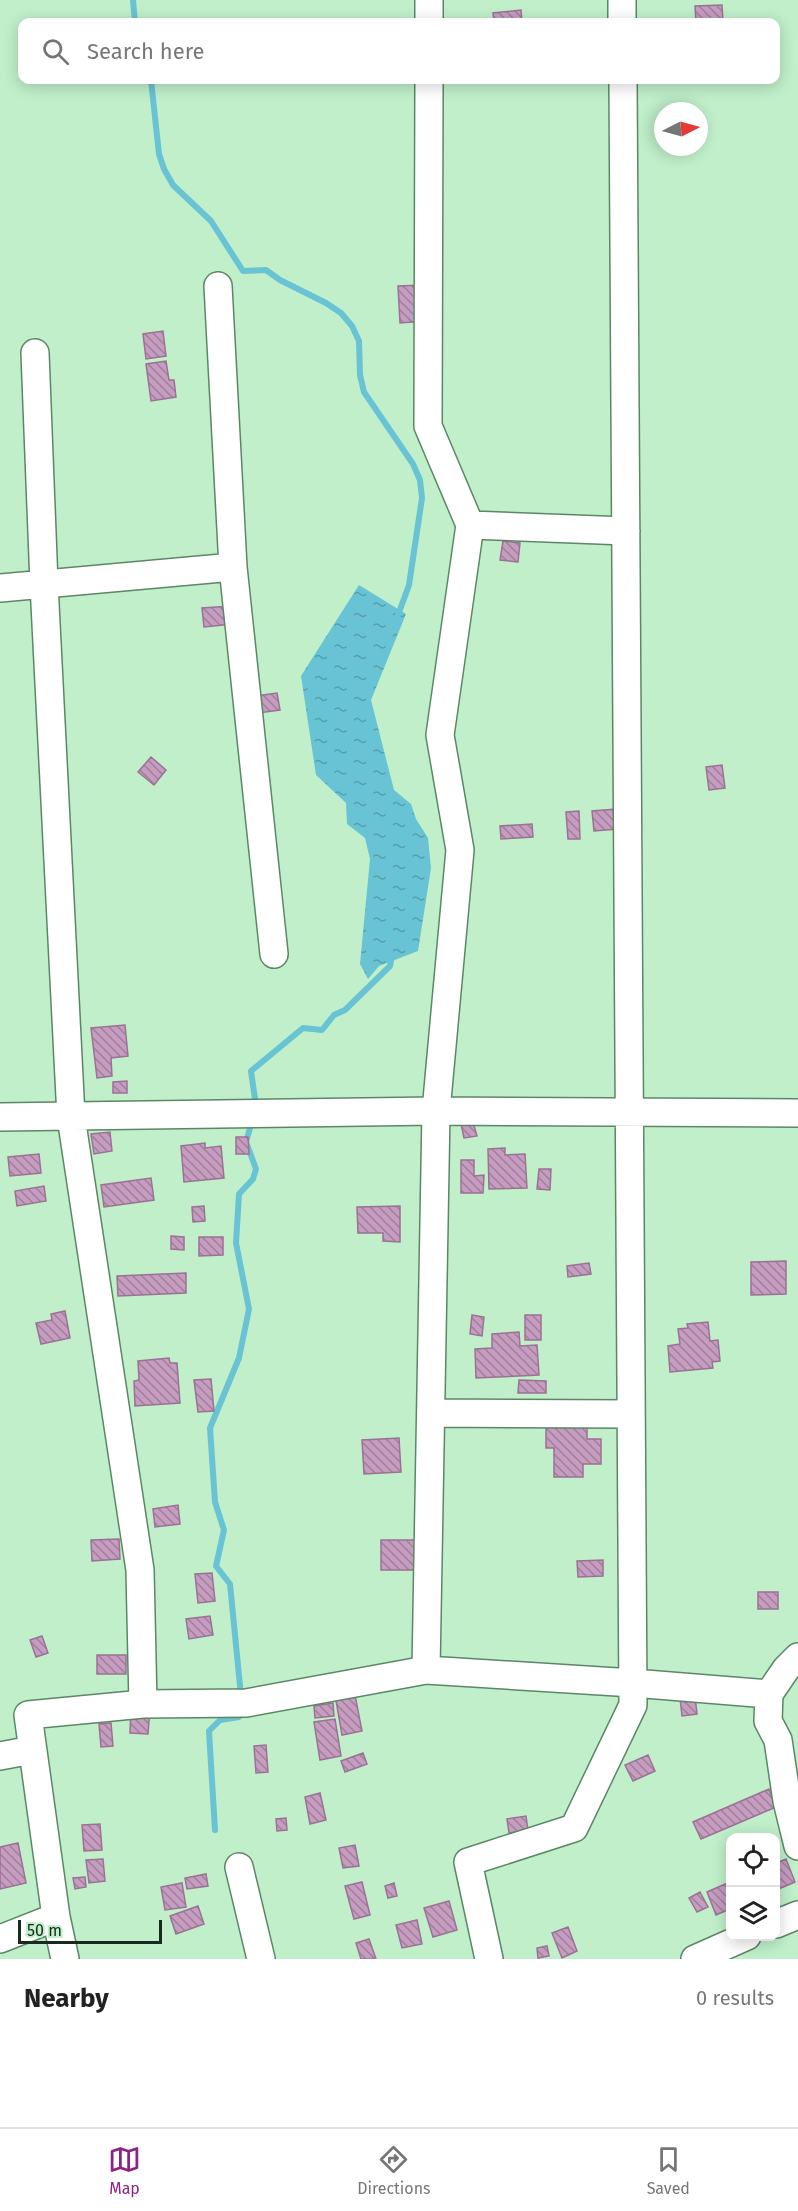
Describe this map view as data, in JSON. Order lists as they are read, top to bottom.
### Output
{
  "scale_bar": "50 m",
  "north": "right",
  "page": {
    "search": "Search here",
    "scale": "50 m",
    "heading": ["Nearby", "0 results"],
    "nav": ["Map", "Directions", "Saved"]
  }
}
